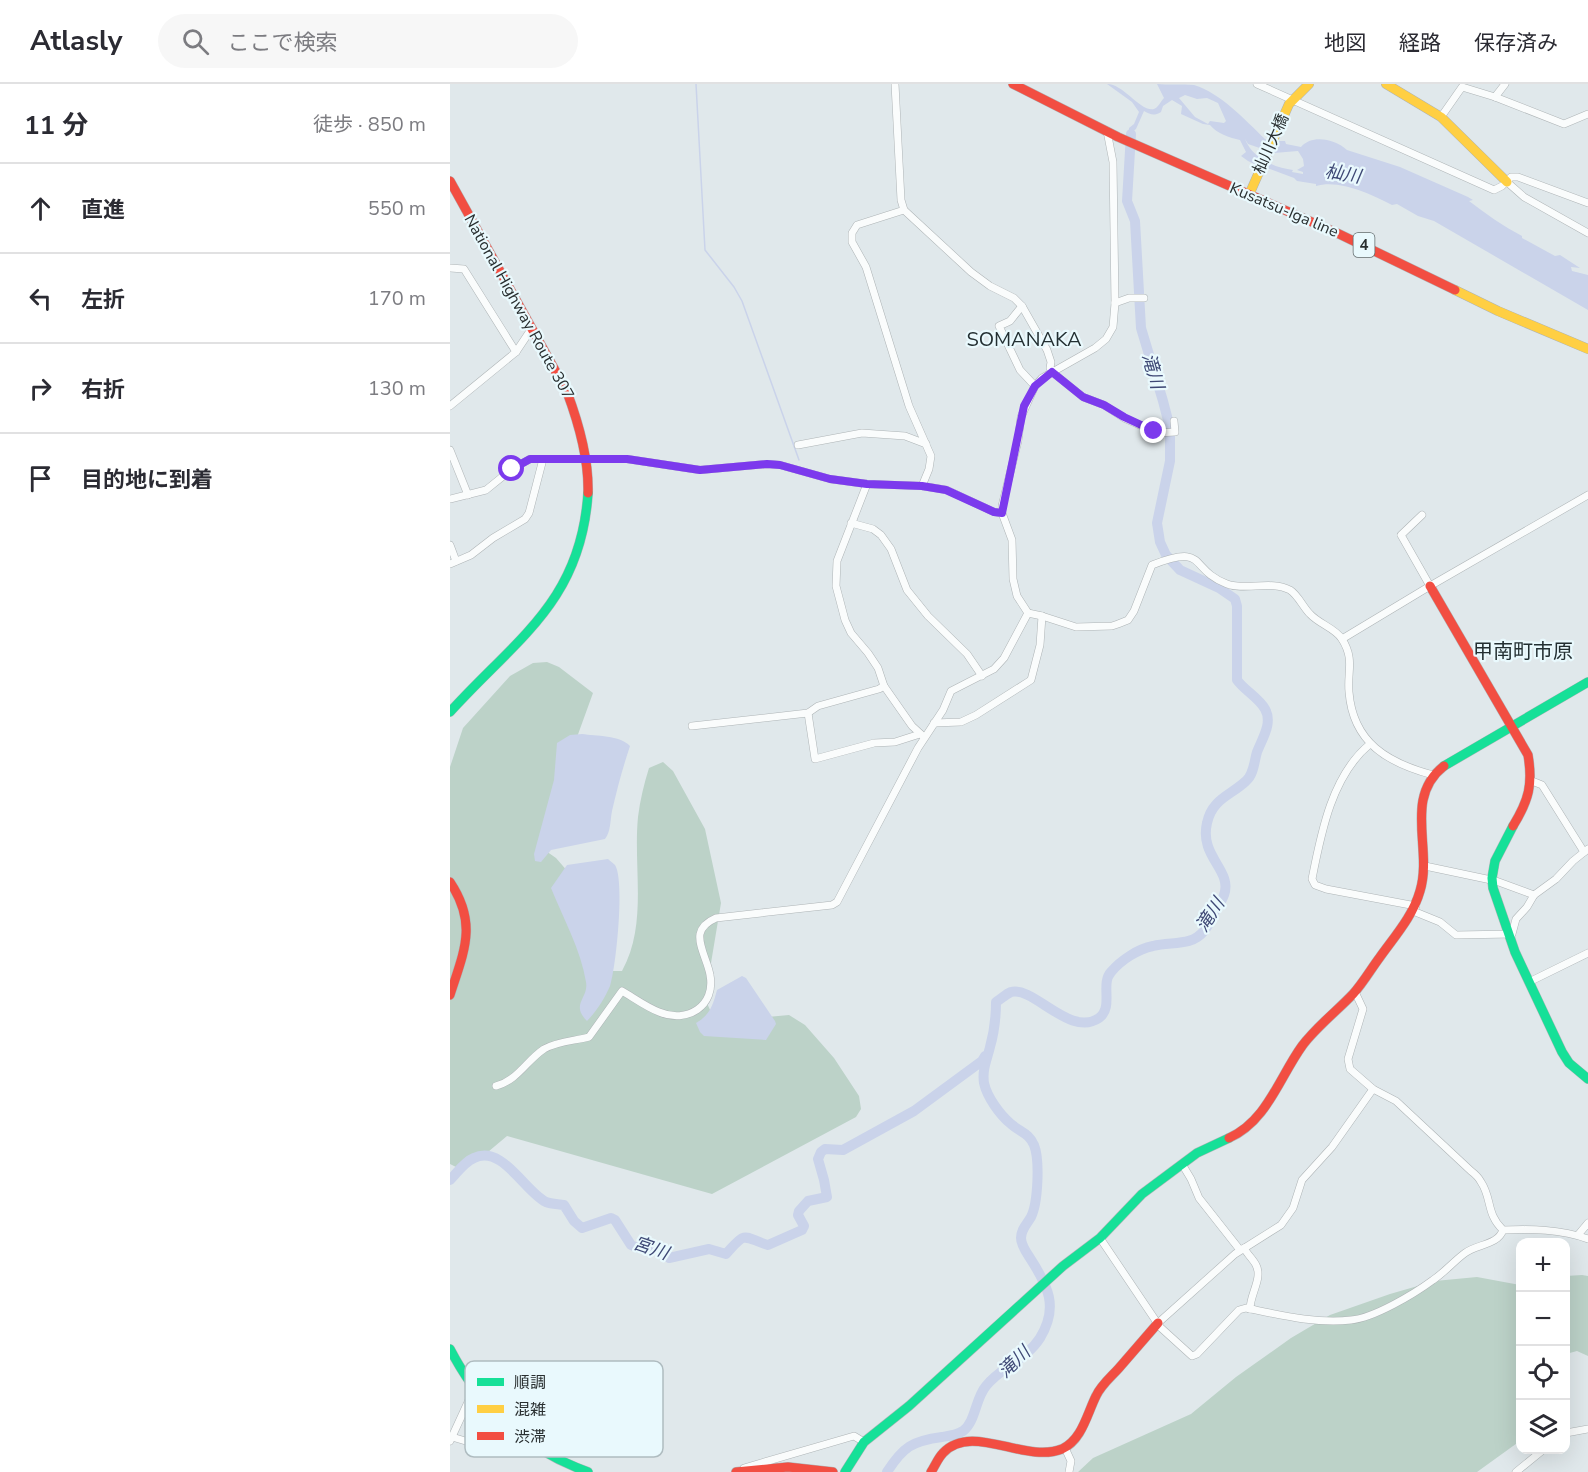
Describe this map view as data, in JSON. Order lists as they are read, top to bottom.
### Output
{
  "streets": {
    "main road": [
      "杣川大橋",
      "Kusatsu-Iga line",
      "4",
      "National Highway Route 307"
    ]
  },
  "crossings": [
    ["杣川大橋", "Kusatsu-Iga line"]
  ],
  "districts": ["SOMANAKA", "甲南町市原"],
  "water": ["杣川", "滝川", "宮川"],
  "legend": ["順調", "混雑", "渋滞"],
  "page": {
    "header": "Atlasly",
    "search": "ここで検索",
    "nav": ["地図", "経路", "保存済み"],
    "heading": ["11 分", "徒歩 · 850 m"],
    "list": [
      ["直進", "550 m"],
      ["左折", "170 m"],
      ["右折", "130 m"],
      "目的地に到着"
    ],
    "map_buttons": ["+", "−"]
  }
}
